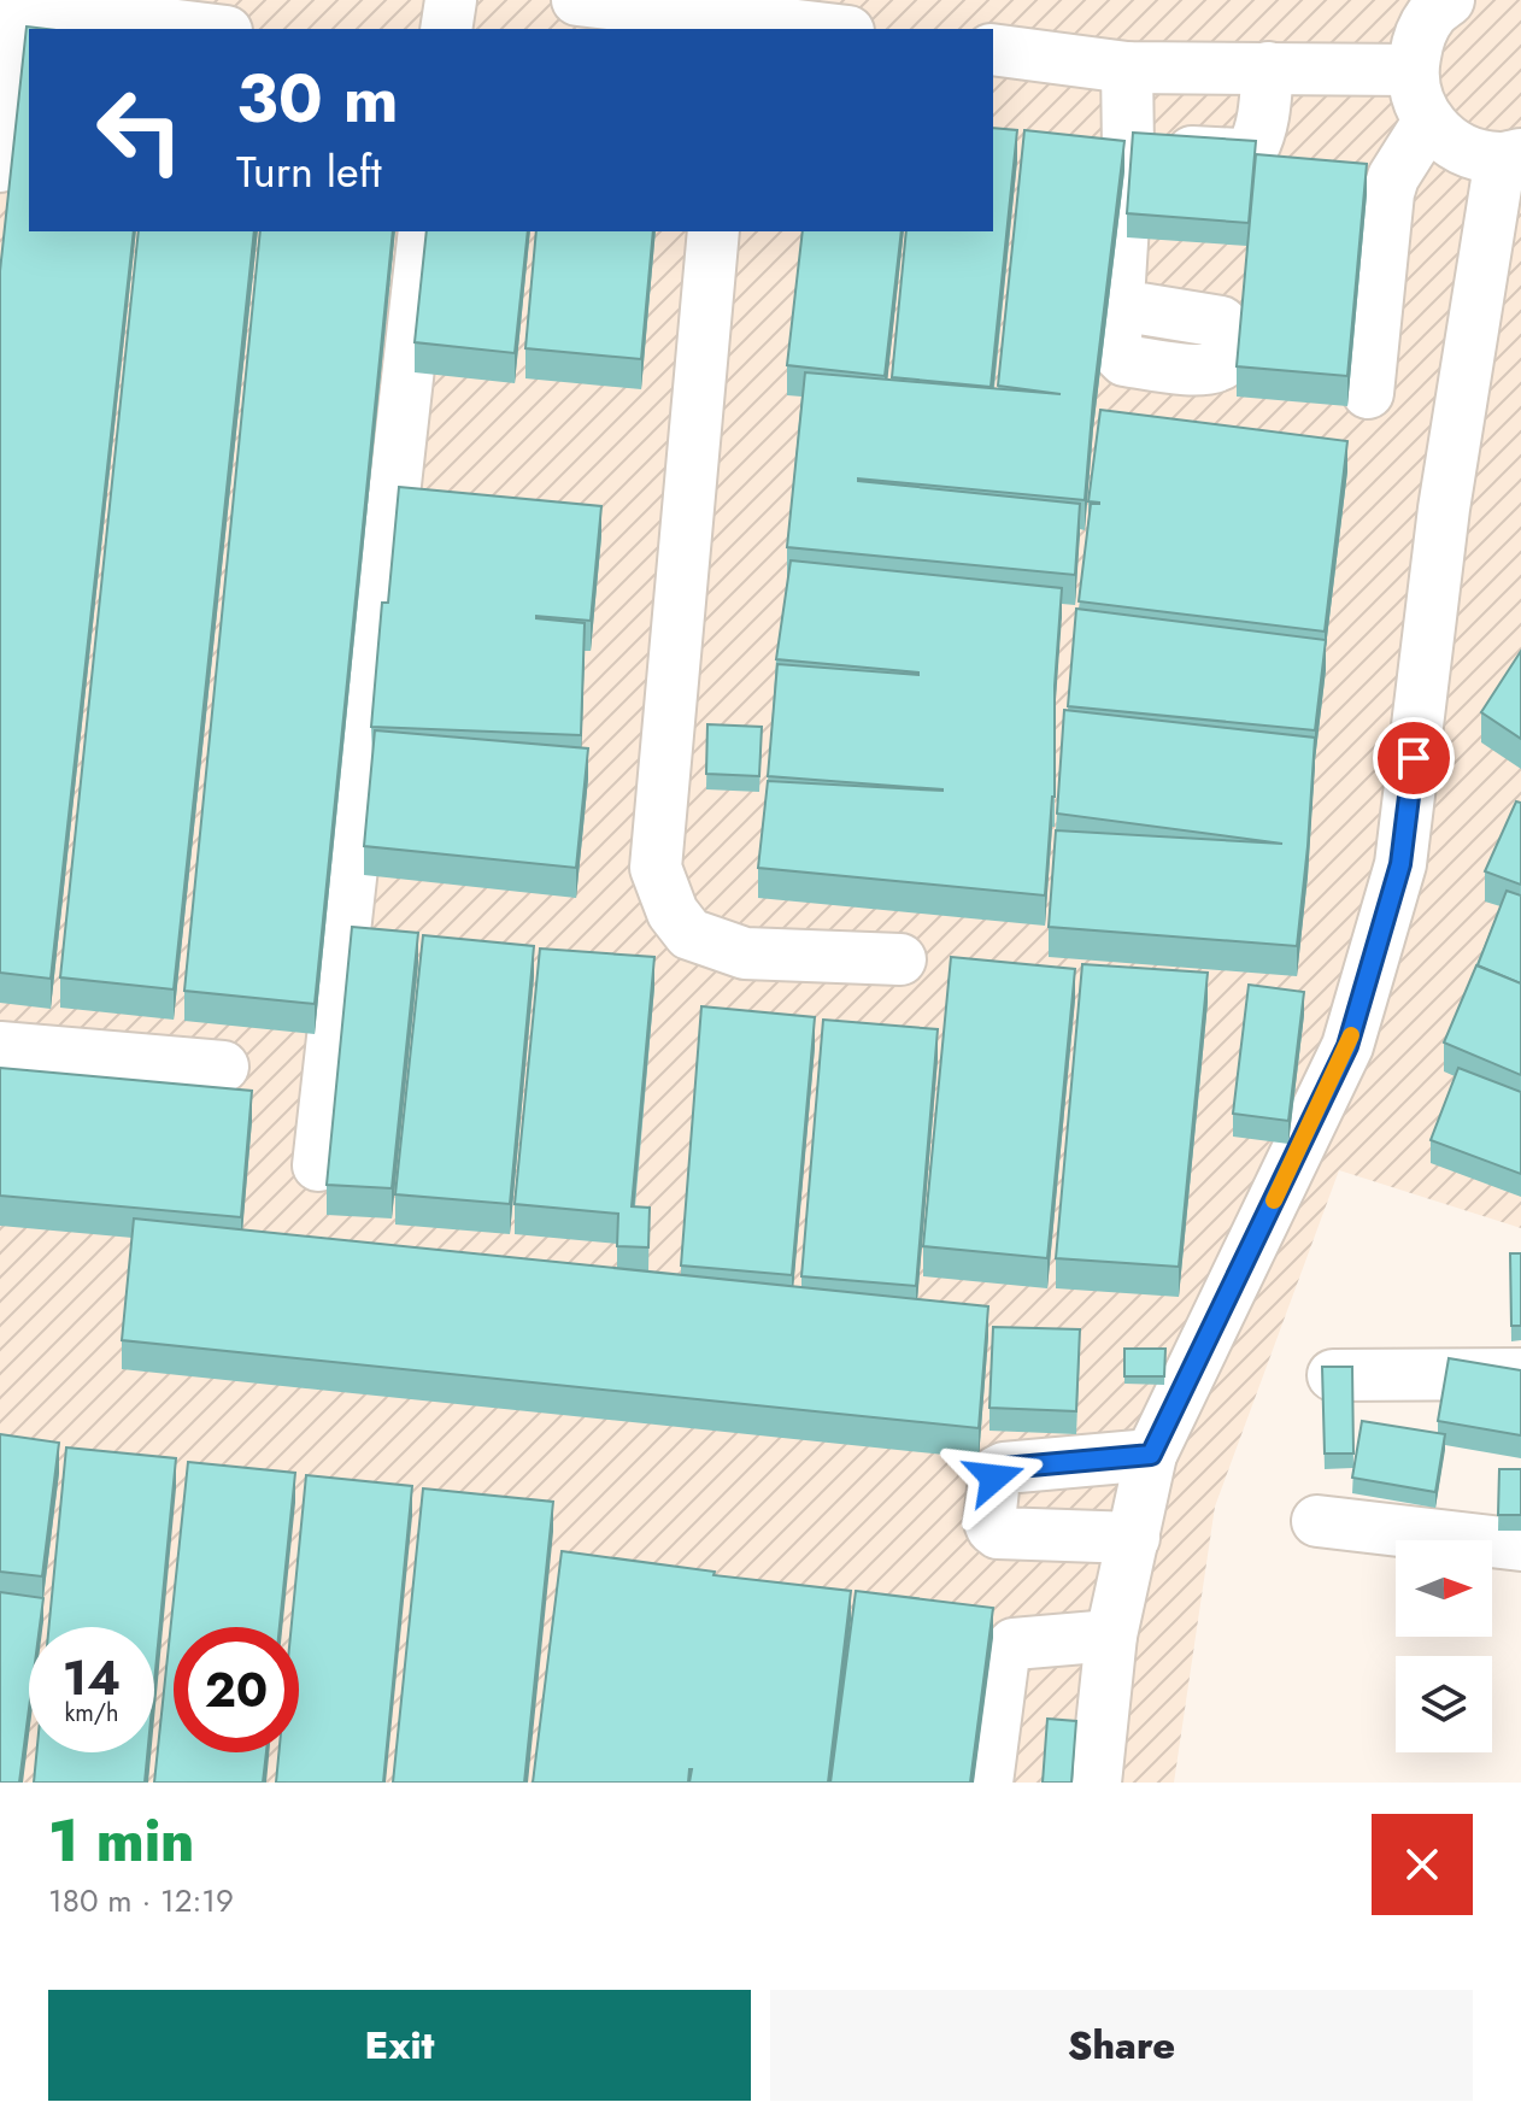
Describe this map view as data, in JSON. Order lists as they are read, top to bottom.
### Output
{
  "north": "right",
  "page": {
    "turn": ["30 m", "Turn left"],
    "speed": "14 km/h",
    "limit": "20",
    "heading": ["1 min", "180 m · 12:19"],
    "buttons": ["Exit", "Share"]
  }
}
